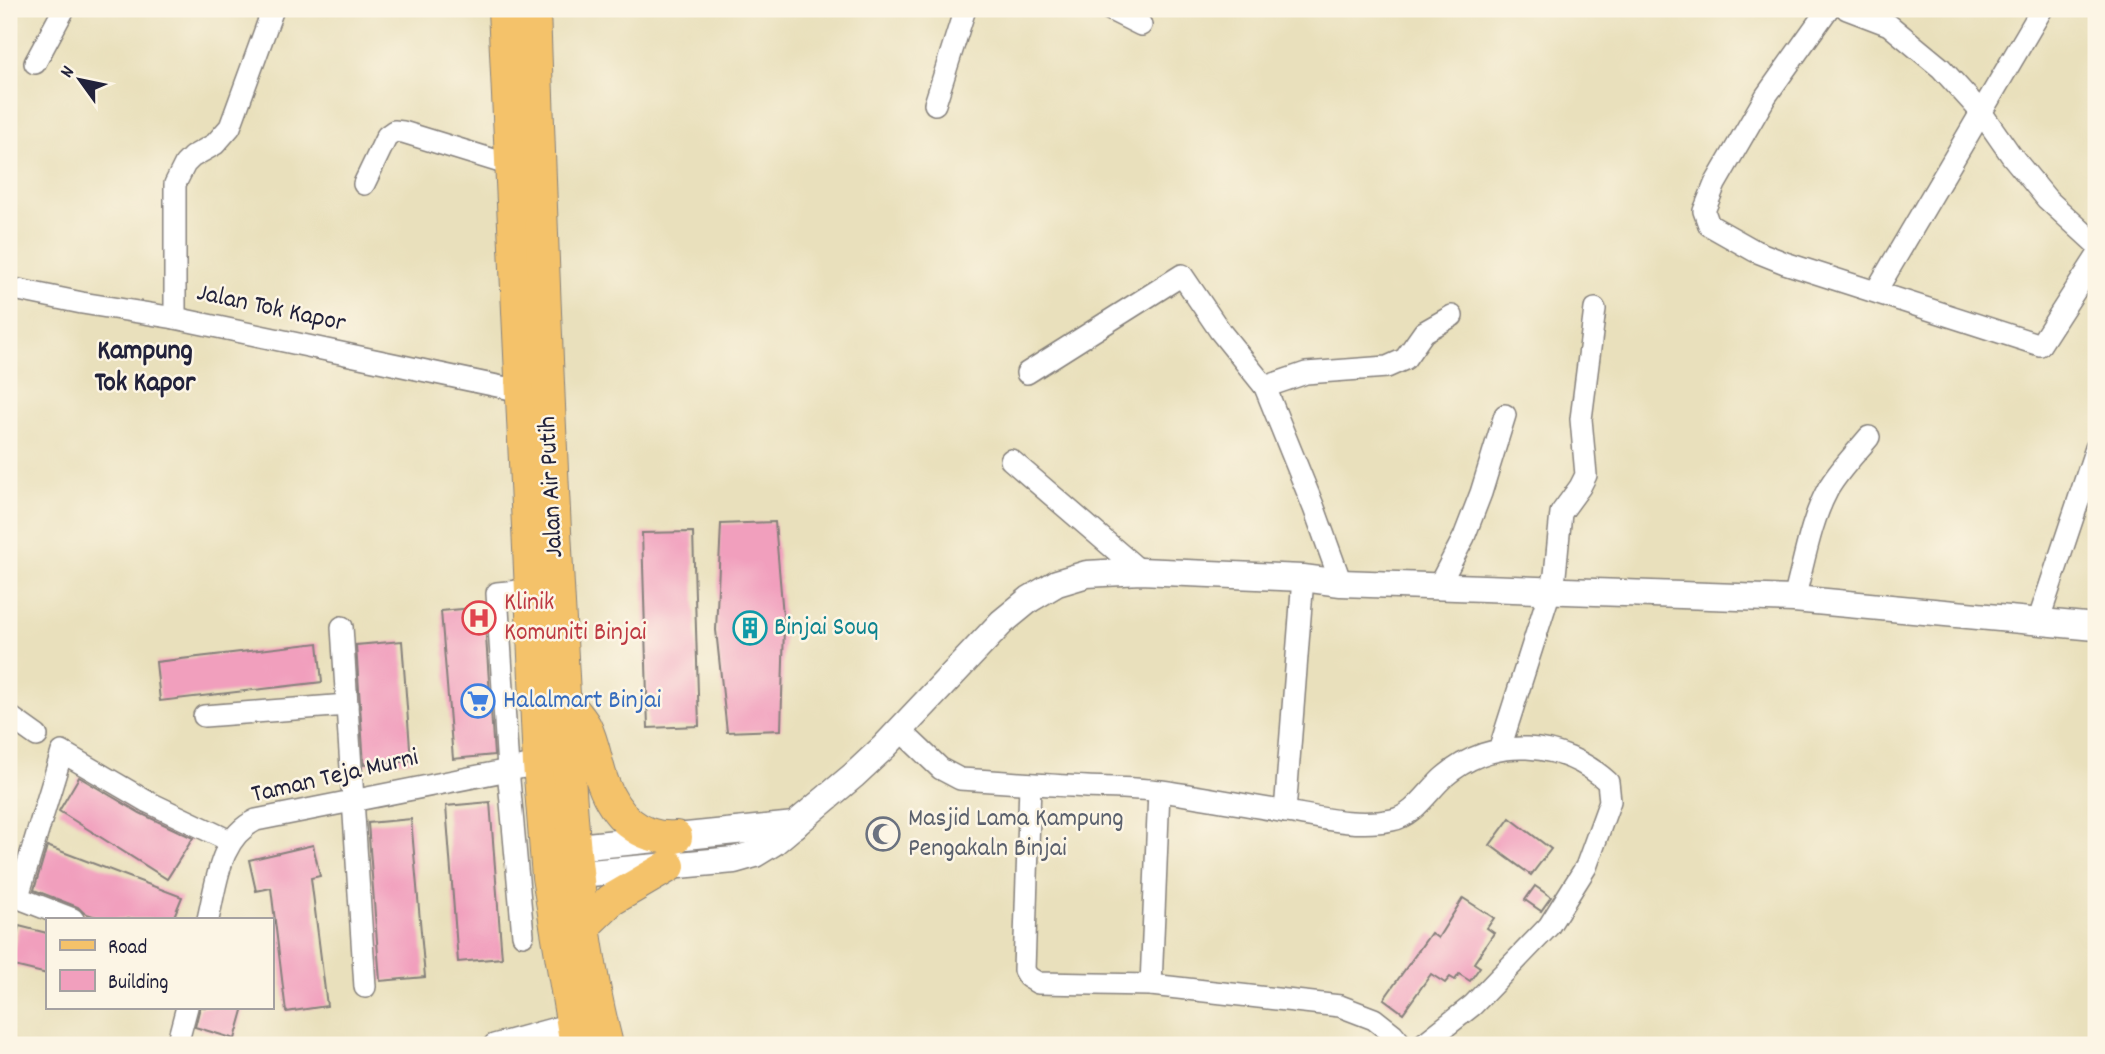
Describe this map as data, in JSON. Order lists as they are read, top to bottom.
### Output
{
  "streets": {
    "main road": ["Jalan Air Putih"],
    "street": ["Jalan Tok Kapor", "Taman Teja Murni"]
  },
  "crossings": [
    ["Jalan Tok Kapor", "Jalan Air Putih"],
    ["Jalan Air Putih", "Taman Teja Murni"]
  ],
  "districts": ["Kampung Tok Kapor"],
  "places": {
    "hospital": ["Klinik Komuniti Binjai"],
    "building": ["Binjai Souq"],
    "supermarket": ["Halalmart Binjai"],
    "mosque": ["Masjid Lama Kampung Pengakaln Binjai"]
  },
  "legend": ["Road", "Building"],
  "north": "top left"
}
